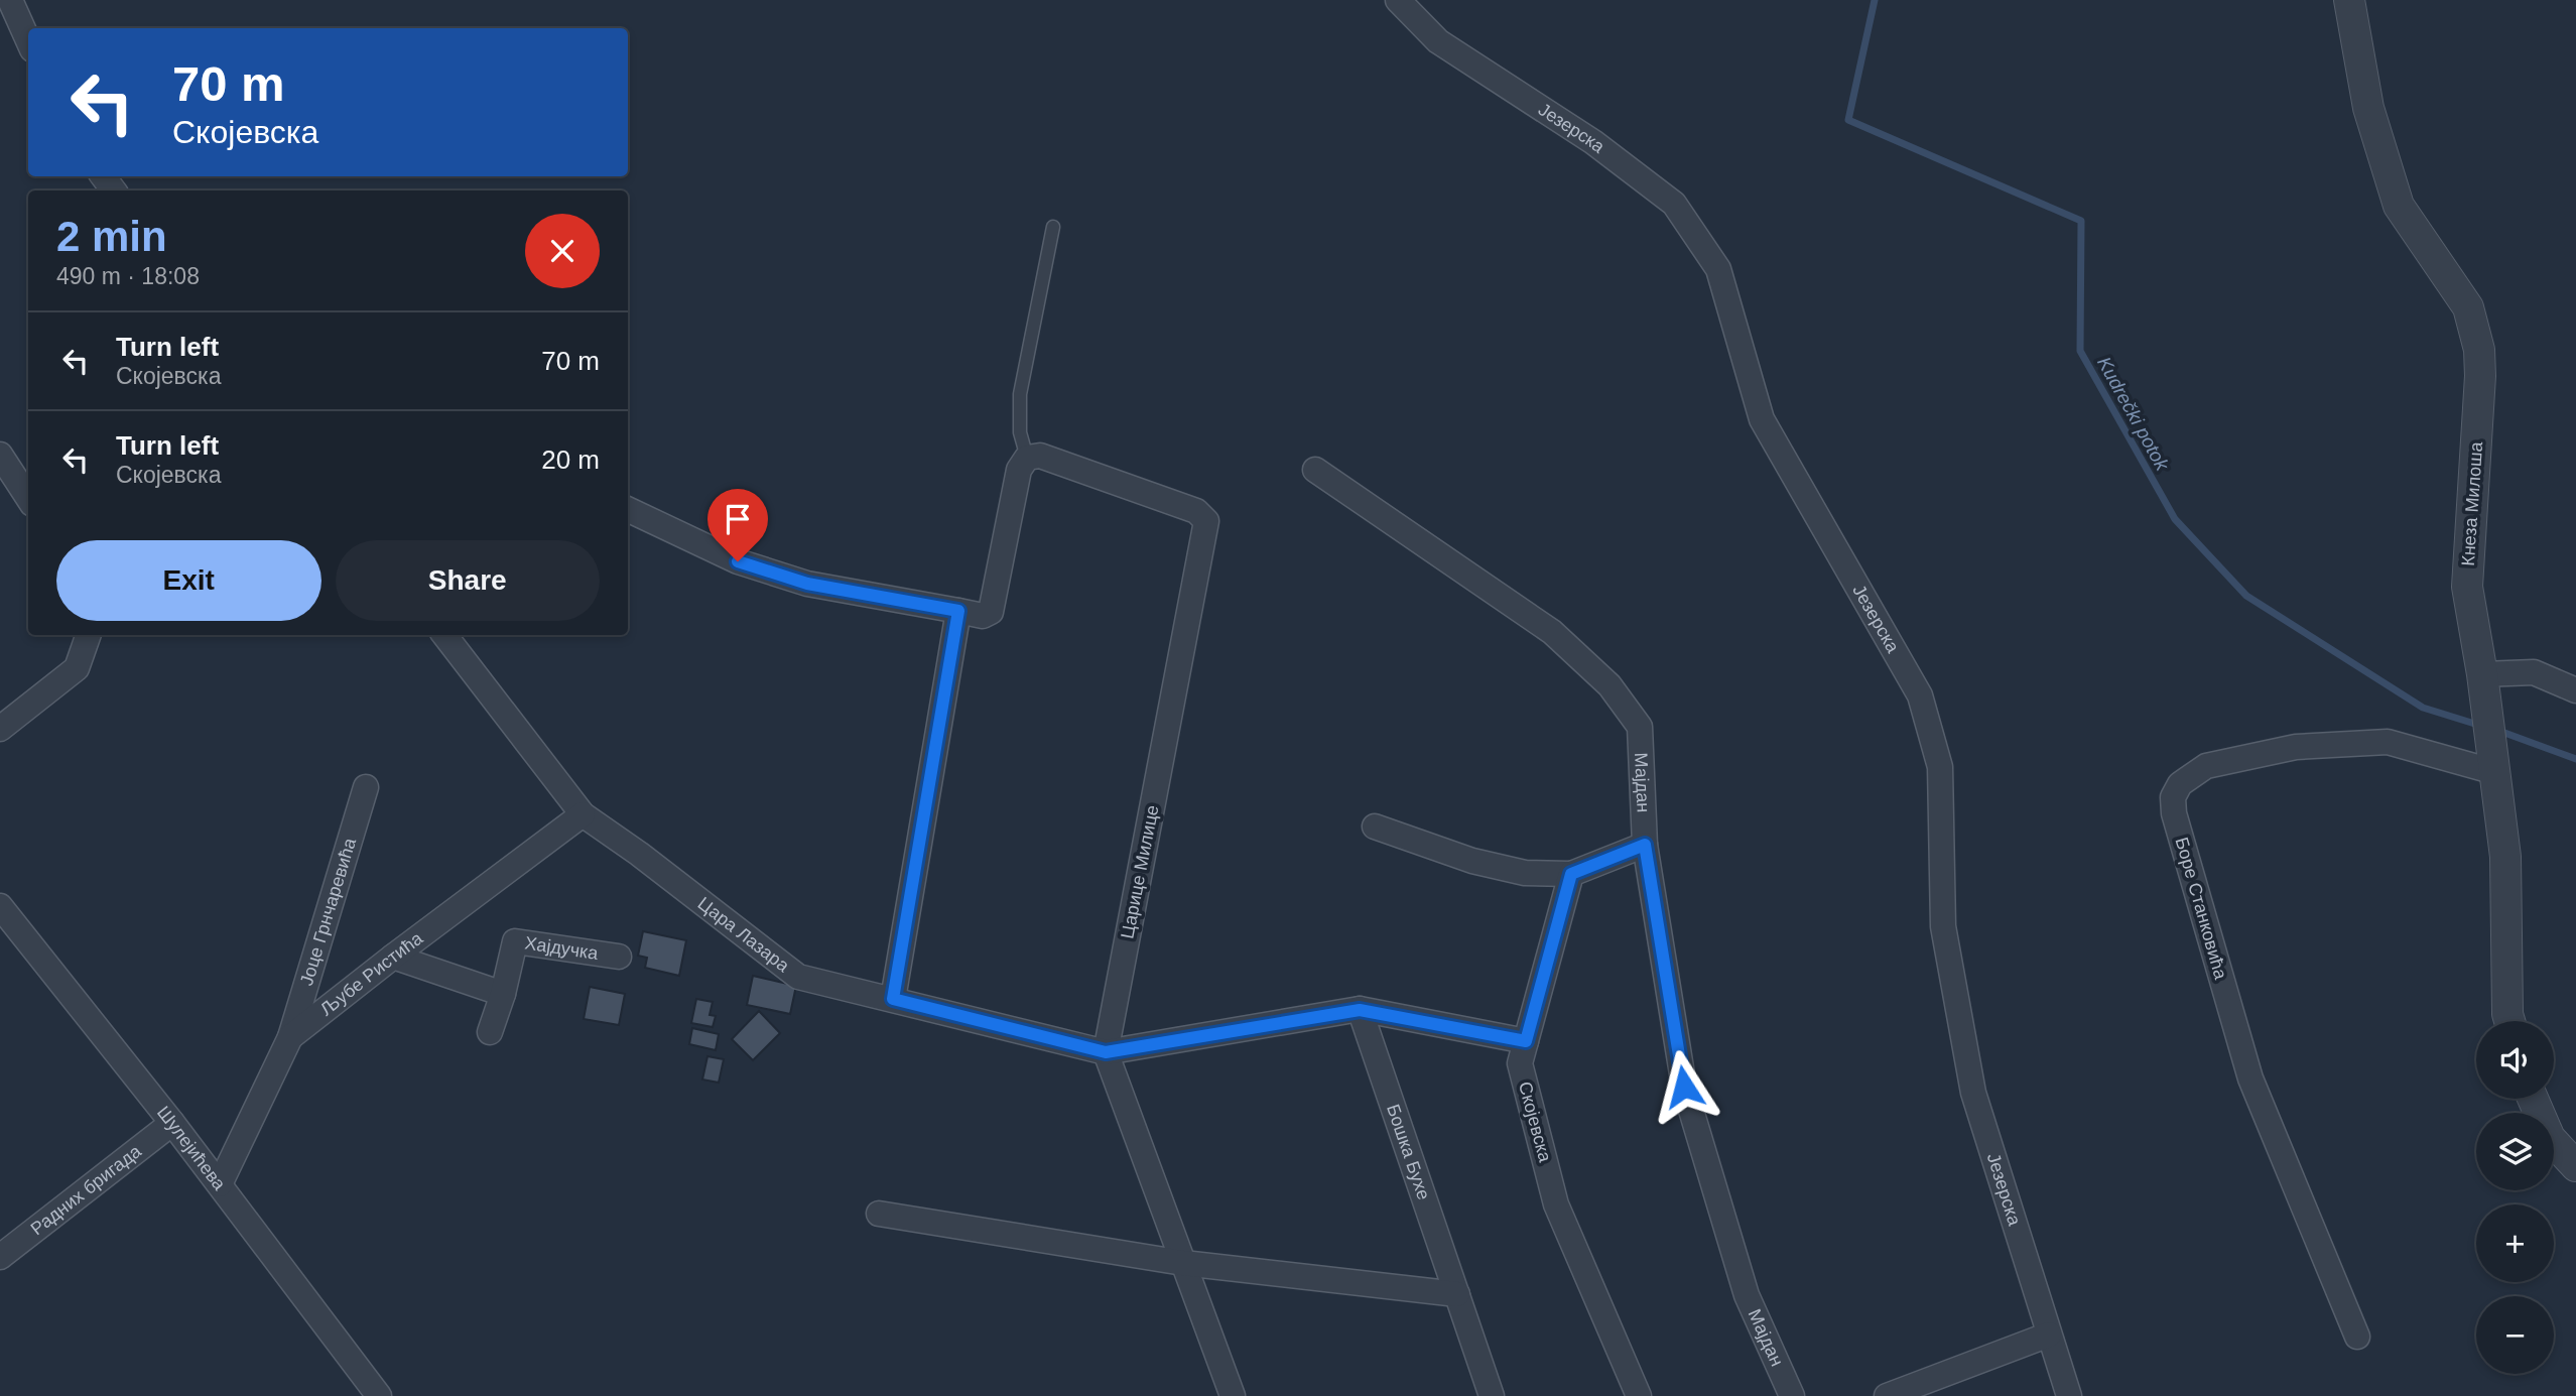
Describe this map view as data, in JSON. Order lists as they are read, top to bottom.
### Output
{
  "streets": {
    "street": [
      "Језерска",
      "Кнеза Милоша",
      "Мајдан",
      "Царице Милице",
      "Боре Станковића",
      "Јоце Грнчаревића",
      "Цара Лазара",
      "Хајдучка",
      "Љубе Ристића",
      "Скојевска",
      "Шулејићева",
      "Бошка Бухе",
      "Радних бригада"
    ]
  },
  "crossings": [
    ["Кнеза Милоша", "Боре Станковића"],
    ["Царице Милице", "Цара Лазара"],
    ["Јоце Грнчаревића", "Љубе Ристића"],
    ["Цара Лазара", "Љубе Ристића"],
    ["Цара Лазара", "Скојевска"],
    ["Цара Лазара", "Бошка Бухе"],
    ["Љубе Ристића", "Шулејићева"],
    ["Шулејићева", "Радних бригада"]
  ],
  "water": ["Kudrečki potok"],
  "page": {
    "turn": ["70 m", "Скојевска"],
    "heading": ["2 min", "490 m · 18:08"],
    "list": [
      {
        "name": "Turn left",
        "note": "Скојевска",
        "value": "70 m"
      },
      {
        "name": "Turn left",
        "note": "Скојевска",
        "value": "20 m"
      }
    ],
    "buttons": ["Exit", "Share"],
    "map_buttons": ["+", "−"]
  }
}
